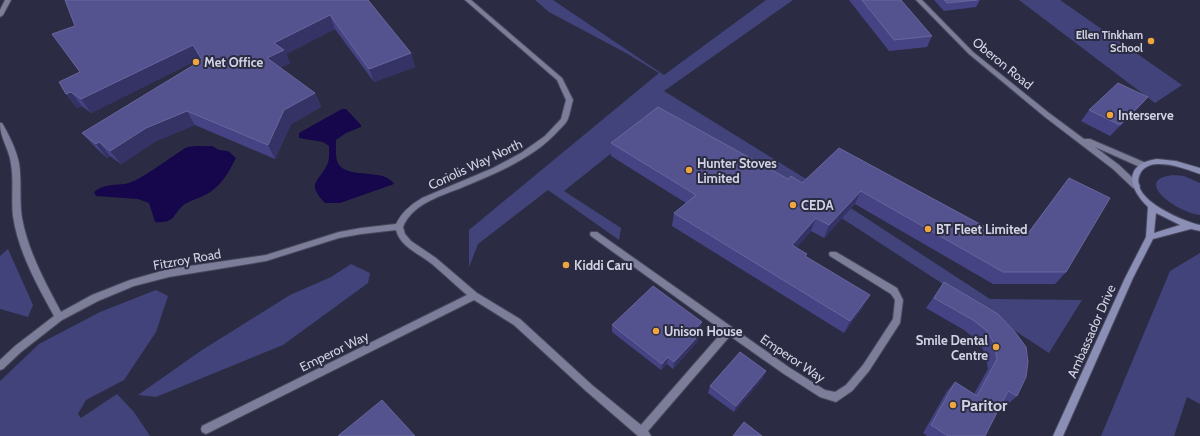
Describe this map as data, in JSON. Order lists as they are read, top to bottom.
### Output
{
  "streets": {
    "main road": ["Ambassador Drive"],
    "street": [
      "Oberon Road",
      "Coriolis Way North",
      "Fitzroy Road",
      "Emperor Way"
    ]
  },
  "crossings": [
    ["Coriolis Way North", "Fitzroy Road"]
  ],
  "places": [
    "Ellen Tinkham School",
    "Met Office",
    "Interserve",
    "Hunter Stoves Limited",
    "CEDA",
    "BT Fleet Limited",
    "Kiddi Caru",
    "Unison House",
    "Smile Dental Centre",
    "Paritor"
  ]
}
